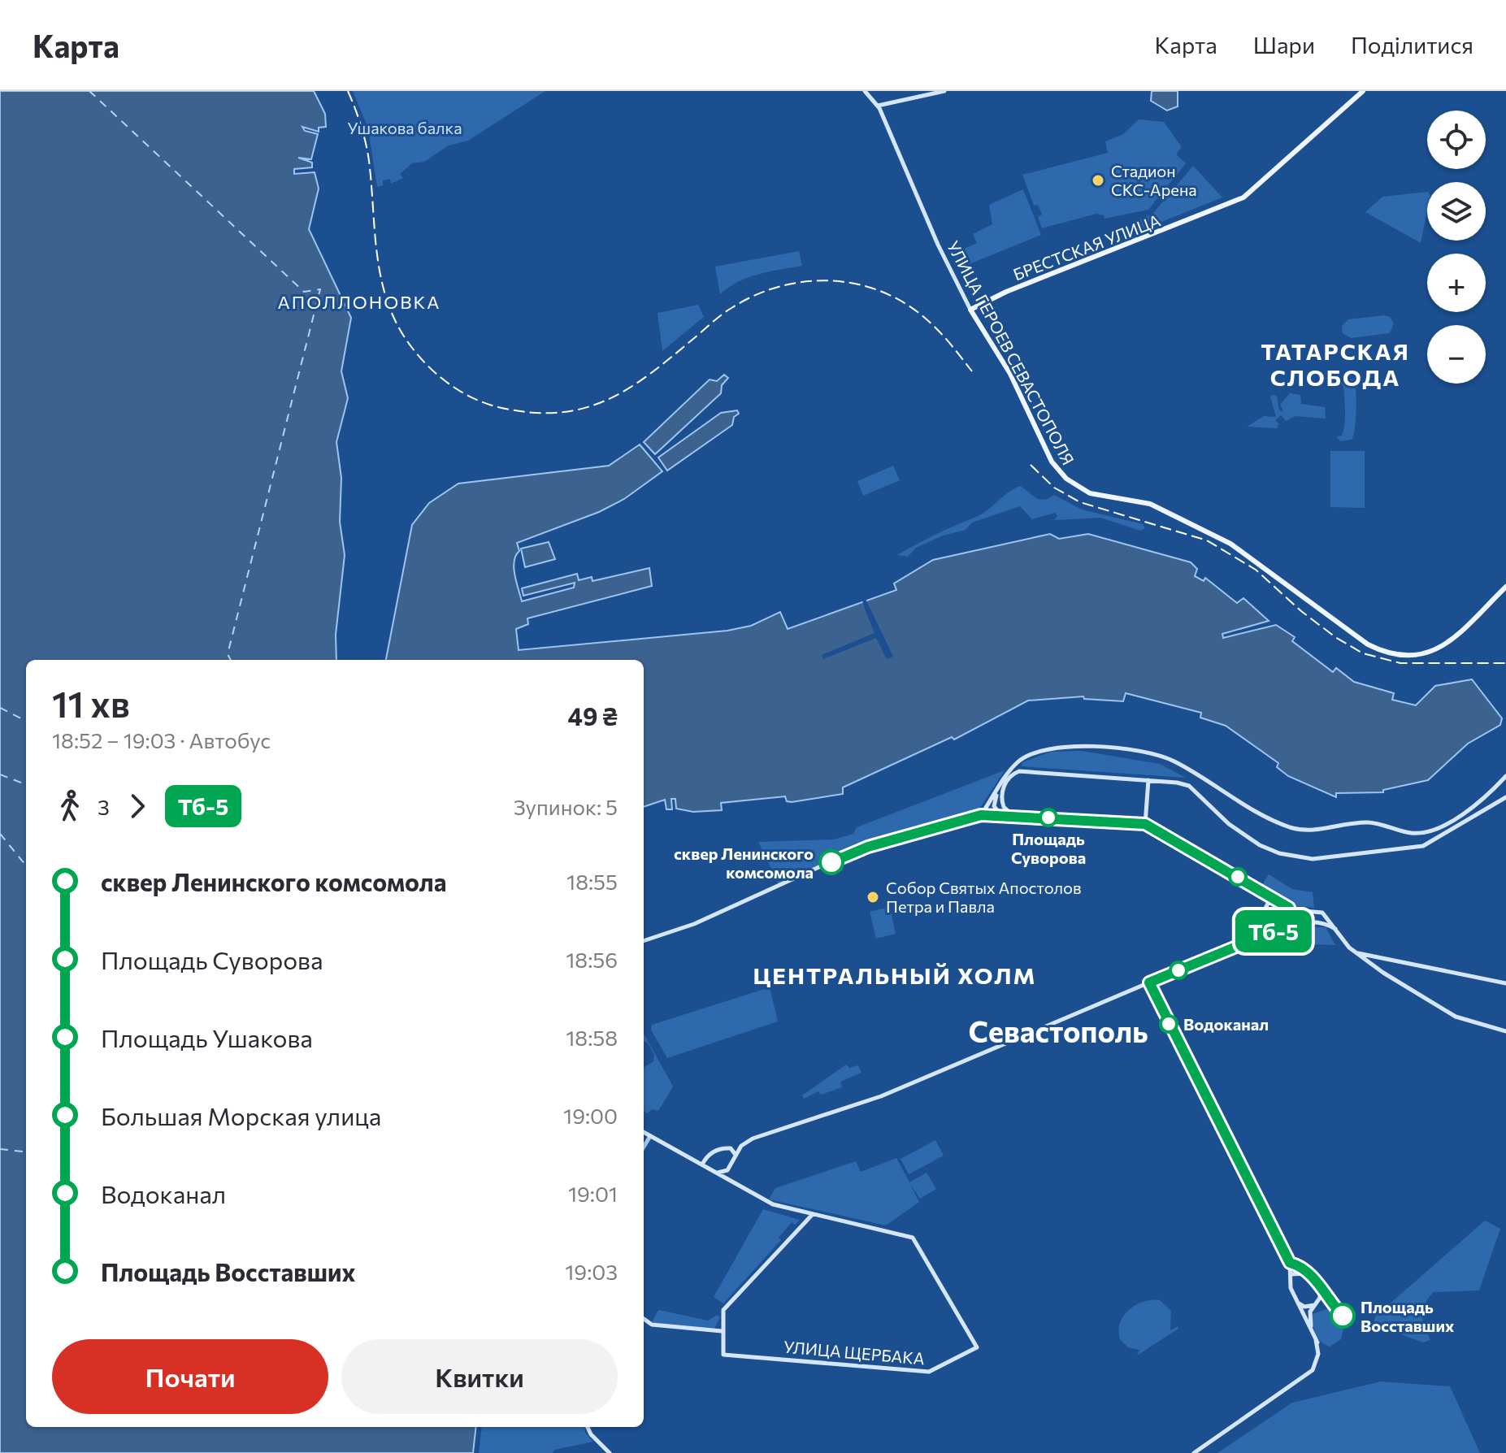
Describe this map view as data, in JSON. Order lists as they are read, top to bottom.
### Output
{
  "streets": {
    "main road": ["БРЕСТСКАЯ УЛИЦА", "УЛИЦА ГЕРОЕВ СЕВАСТОПОЛЯ", "УЛИЦА ЩЕРБАКА"]
  },
  "crossings": [
    ["БРЕСТСКАЯ УЛИЦА", "УЛИЦА ГЕРОЕВ СЕВАСТОПОЛЯ"]
  ],
  "districts": [
    "АПОЛЛОНОВКА",
    "ТАТАРСКАЯ СЛОБОДА",
    "ЦЕНТРАЛЬНЫЙ ХОЛМ",
    "Севастополь"
  ],
  "parks": ["Ушакова балка"],
  "places": [
    "Стадион СКС-Арена",
    "Площадь Суворова",
    "сквер Ленинского комсомола",
    "Собор Святых Апостолов Петра и Павла",
    "Водоканал",
    "Площадь Восставших"
  ],
  "lines": ["bus line Тб-5"],
  "page": {
    "header": "Карта",
    "nav": ["Карта", "Шари", "Поділитися"],
    "on_map": "Тб-5",
    "map_buttons": ["+", "−"],
    "heading": ["11 хв", "18:52 – 19:03 · Автобус", "49 ₴"],
    "legs": ["3", "Тб-5", "Зупинок: 5"],
    "list": [
      {
        "name": "сквер Ленинского комсомола",
        "value": "18:55"
      },
      {
        "name": "Площадь Суворова",
        "value": "18:56"
      },
      {
        "name": "Площадь Ушакова",
        "value": "18:58"
      },
      {
        "name": "Большая Морская улица",
        "value": "19:00"
      },
      {
        "name": "Водоканал",
        "value": "19:01"
      },
      {
        "name": "Площадь Восставших",
        "value": "19:03"
      }
    ],
    "buttons": ["Почати", "Квитки"]
  }
}
